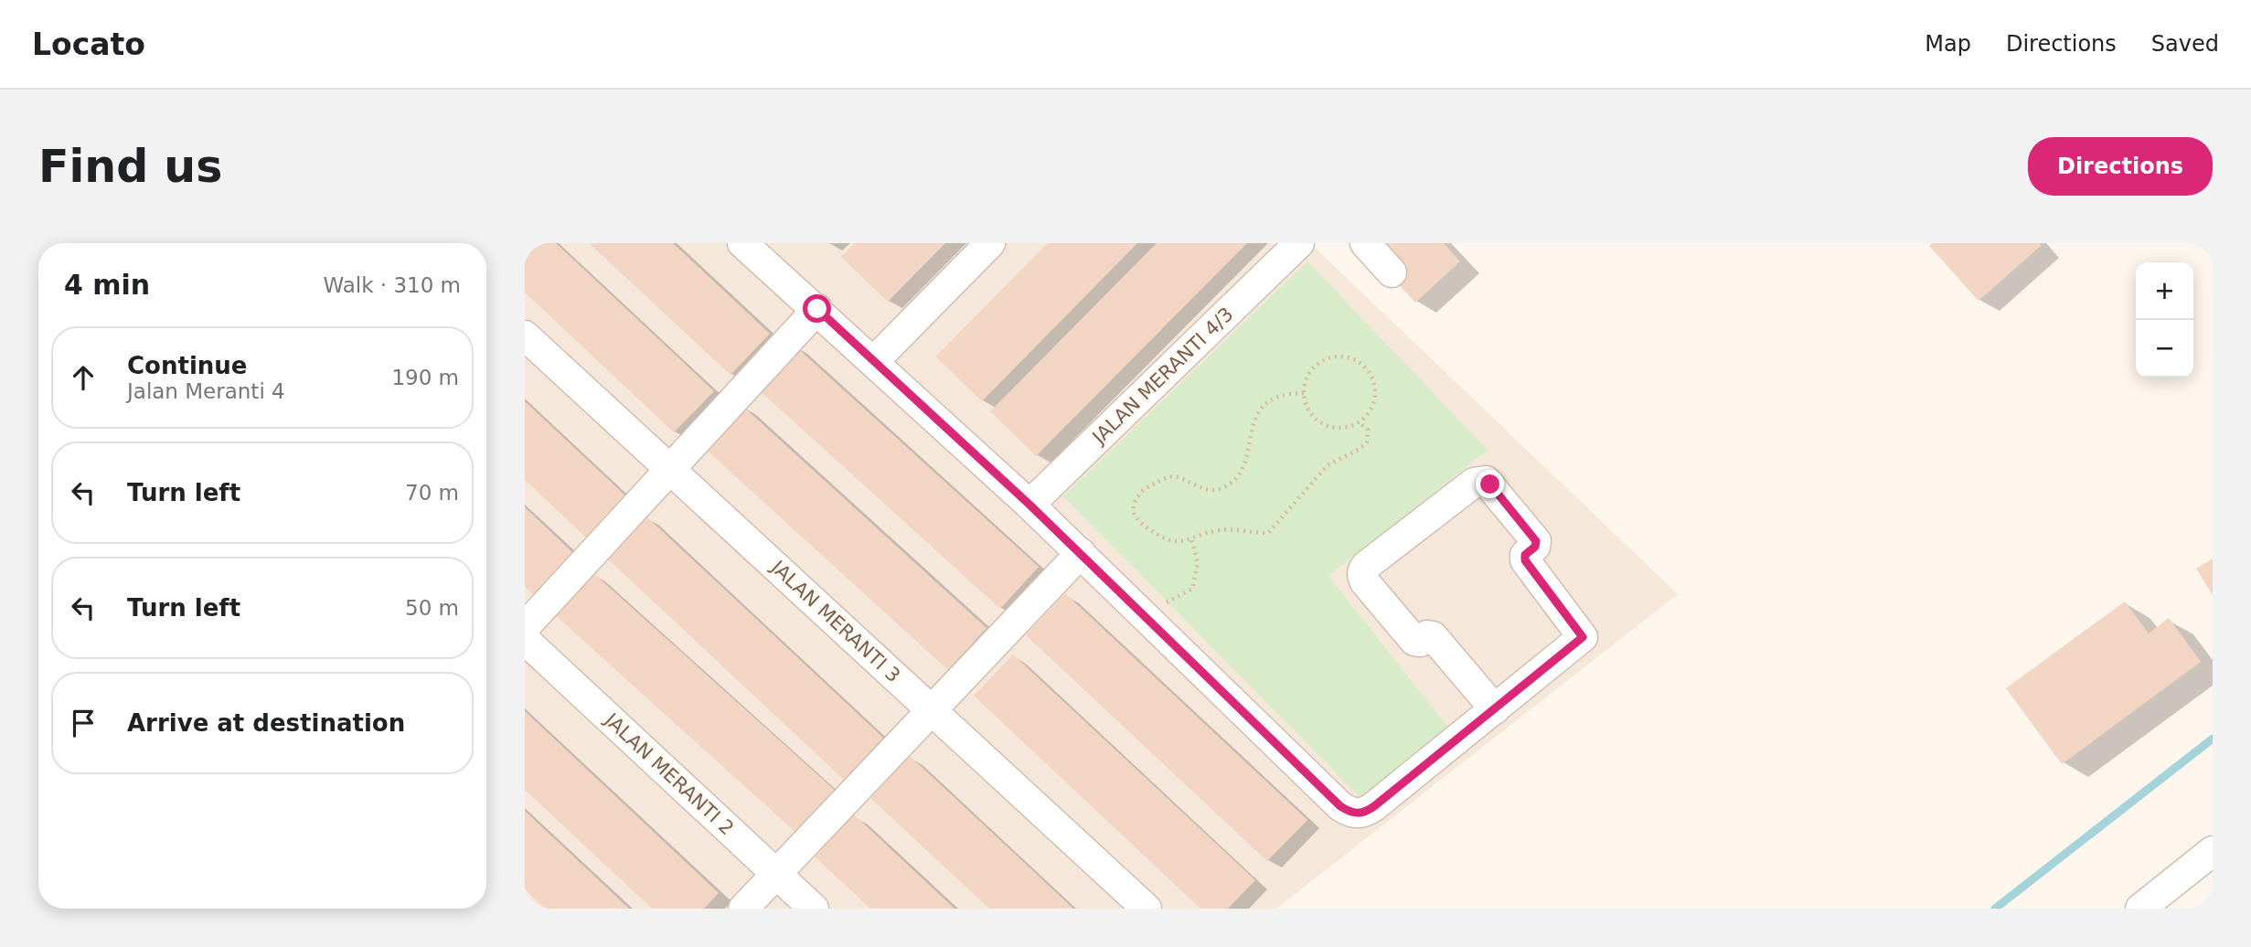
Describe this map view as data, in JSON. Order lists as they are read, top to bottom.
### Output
{
  "streets": {
    "street": ["JALAN MERANTI 4/3", "JALAN MERANTI 3", "JALAN MERANTI 2"]
  },
  "page": {
    "header": "Locato",
    "nav": ["Map", "Directions", "Saved"],
    "buttons": "Directions",
    "title": "Find us",
    "heading": ["4 min", "Walk · 310 m"],
    "map_buttons": ["+", "−"],
    "list": [
      ["Continue", "Jalan Meranti 4", "190 m"],
      ["Turn left", "70 m"],
      ["Turn left", "50 m"],
      "Arrive at destination"
    ]
  }
}
